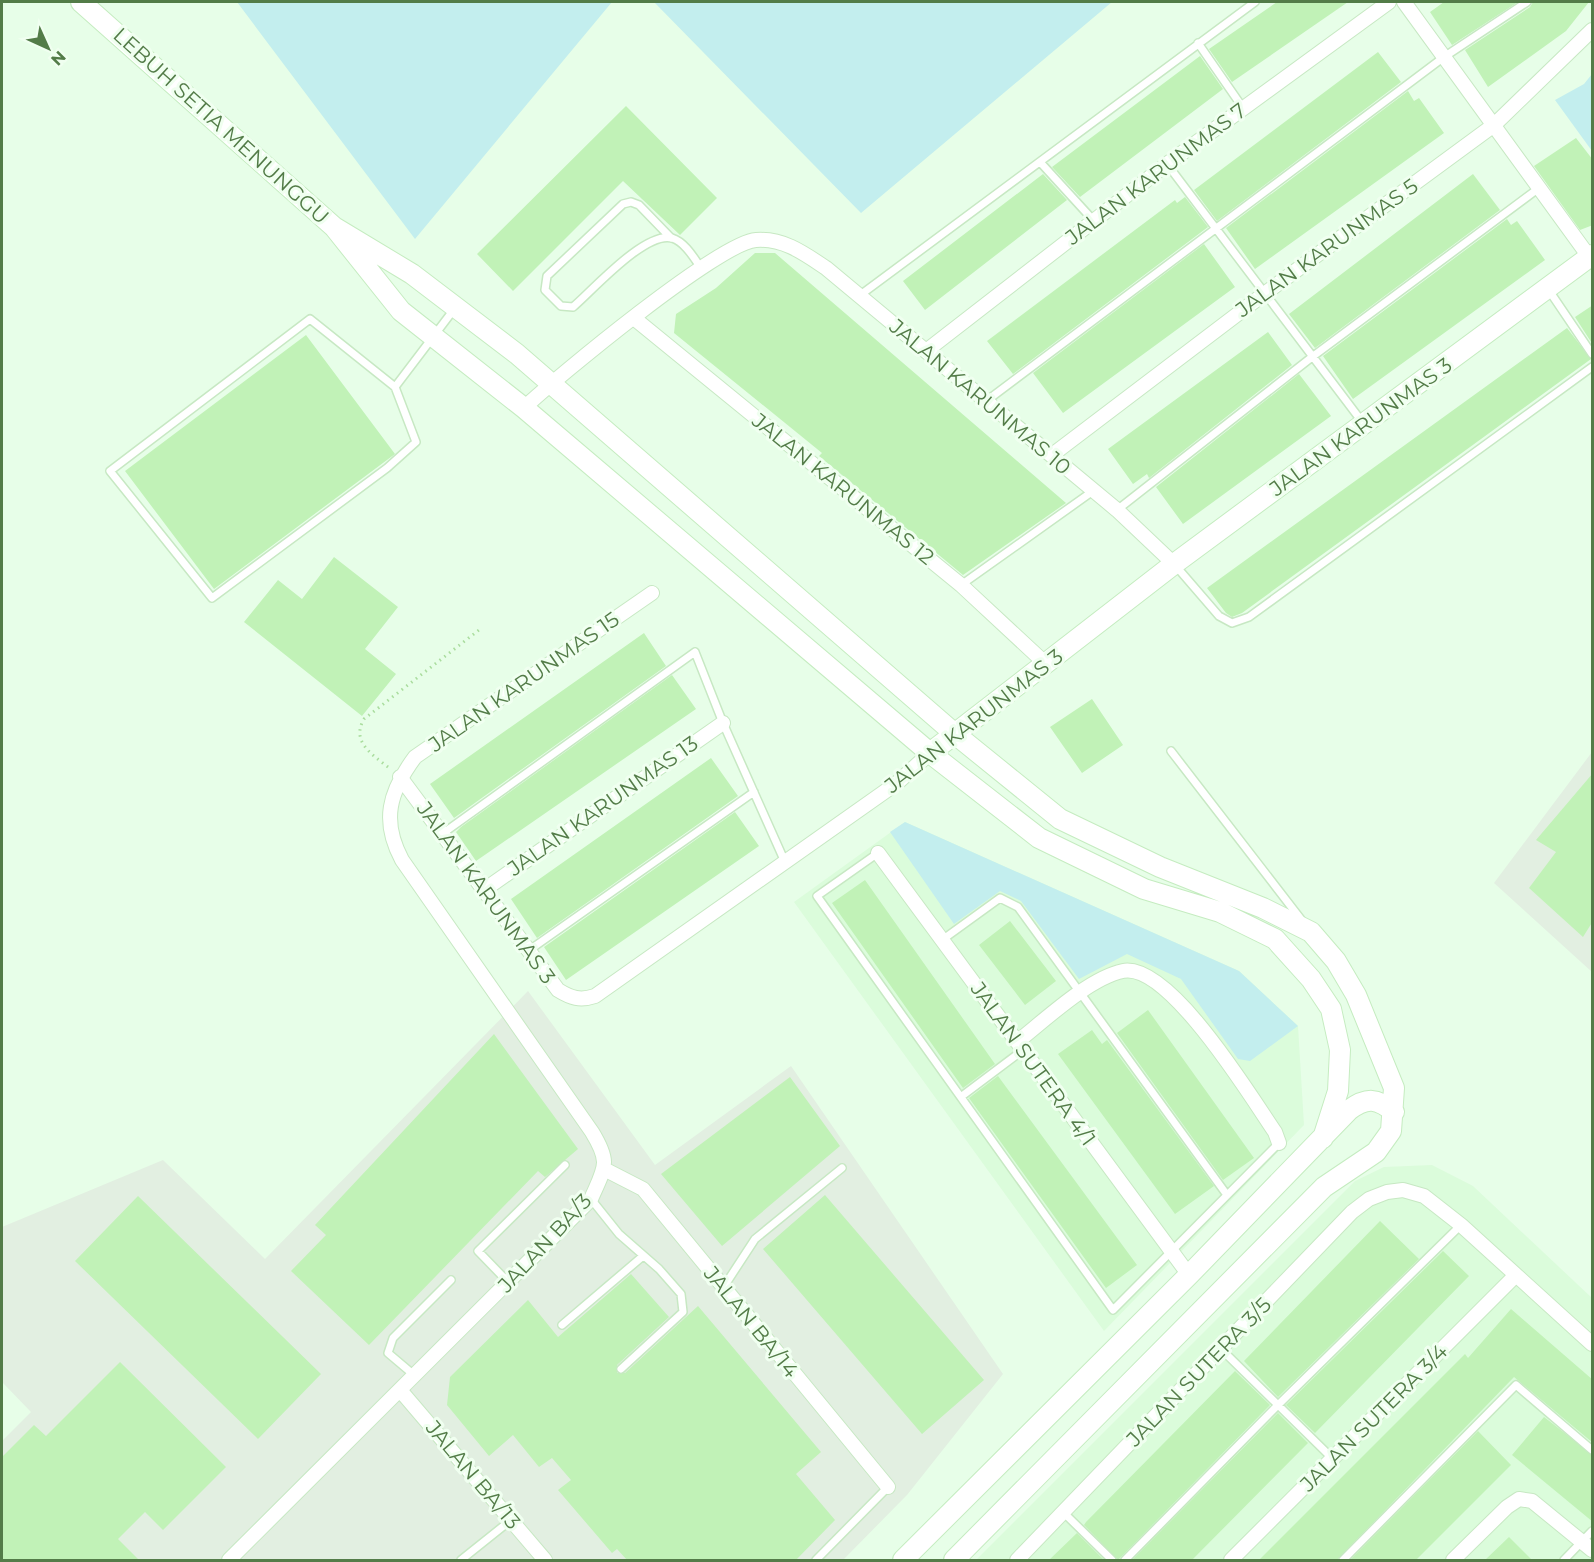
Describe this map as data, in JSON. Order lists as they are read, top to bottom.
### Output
{
  "streets": {
    "street": [
      "LEBUH SETIA MENUNGGU",
      "JALAN KARUNMAS 7",
      "JALAN KARUNMAS 5",
      "JALAN KARUNMAS 10",
      "JALAN KARUNMAS 3",
      "JALAN KARUNMAS 12",
      "JALAN KARUNMAS 15",
      "JALAN KARUNMAS 13",
      "JALAN SUTERA 4/1",
      "JALAN BA/3",
      "JALAN BA/14",
      "JALAN SUTERA 3/5",
      "JALAN SUTERA 3/4",
      "JALAN BA/13"
    ]
  },
  "crossings": [
    ["JALAN KARUNMAS 7", "JALAN KARUNMAS 10"],
    ["JALAN KARUNMAS 5", "JALAN KARUNMAS 10"],
    ["JALAN KARUNMAS 10", "JALAN KARUNMAS 3"],
    ["JALAN KARUNMAS 3", "JALAN KARUNMAS 12"],
    ["JALAN KARUNMAS 3", "JALAN KARUNMAS 15"],
    ["JALAN KARUNMAS 3", "JALAN KARUNMAS 13"],
    ["JALAN KARUNMAS 3", "JALAN BA/3"],
    ["JALAN KARUNMAS 15", "JALAN BA/3"],
    ["JALAN BA/3", "JALAN BA/14"],
    ["JALAN BA/3", "JALAN BA/13"]
  ],
  "north": "bottom right"
}
